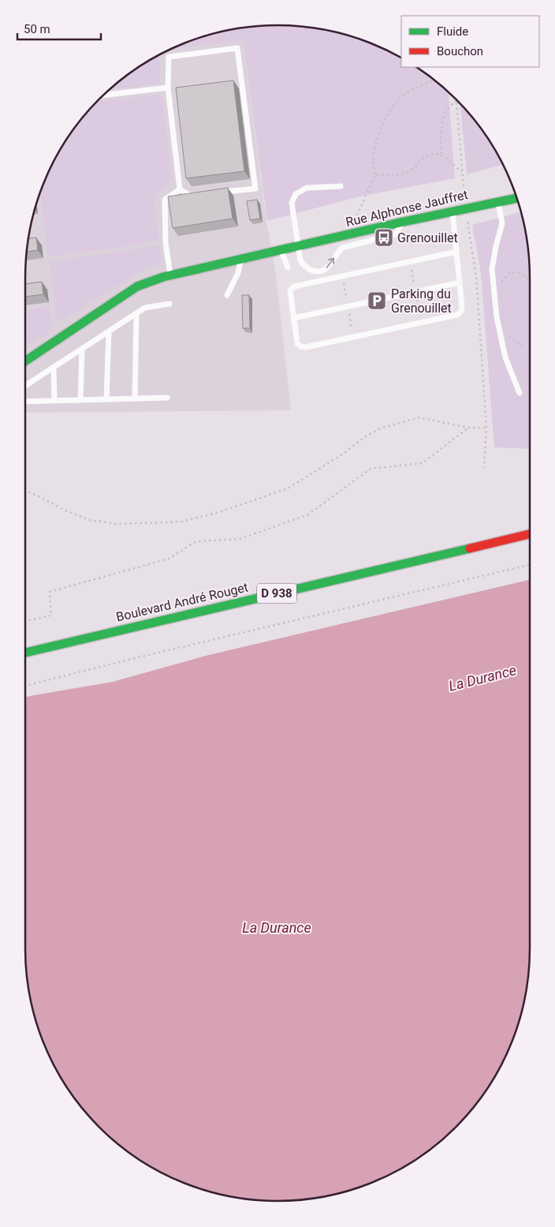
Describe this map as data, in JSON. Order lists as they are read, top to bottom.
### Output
{
  "streets": {
    "street": ["Rue Alphonse Jauffret", "D 938", "Boulevard André Rouget"]
  },
  "water": ["La Durance"],
  "places": {
    "bus stop": ["Grenouillet"],
    "parking": ["Parking du Grenouillet"]
  },
  "legend": ["Fluide", "Bouchon"],
  "scale_bar": "50 m"
}
